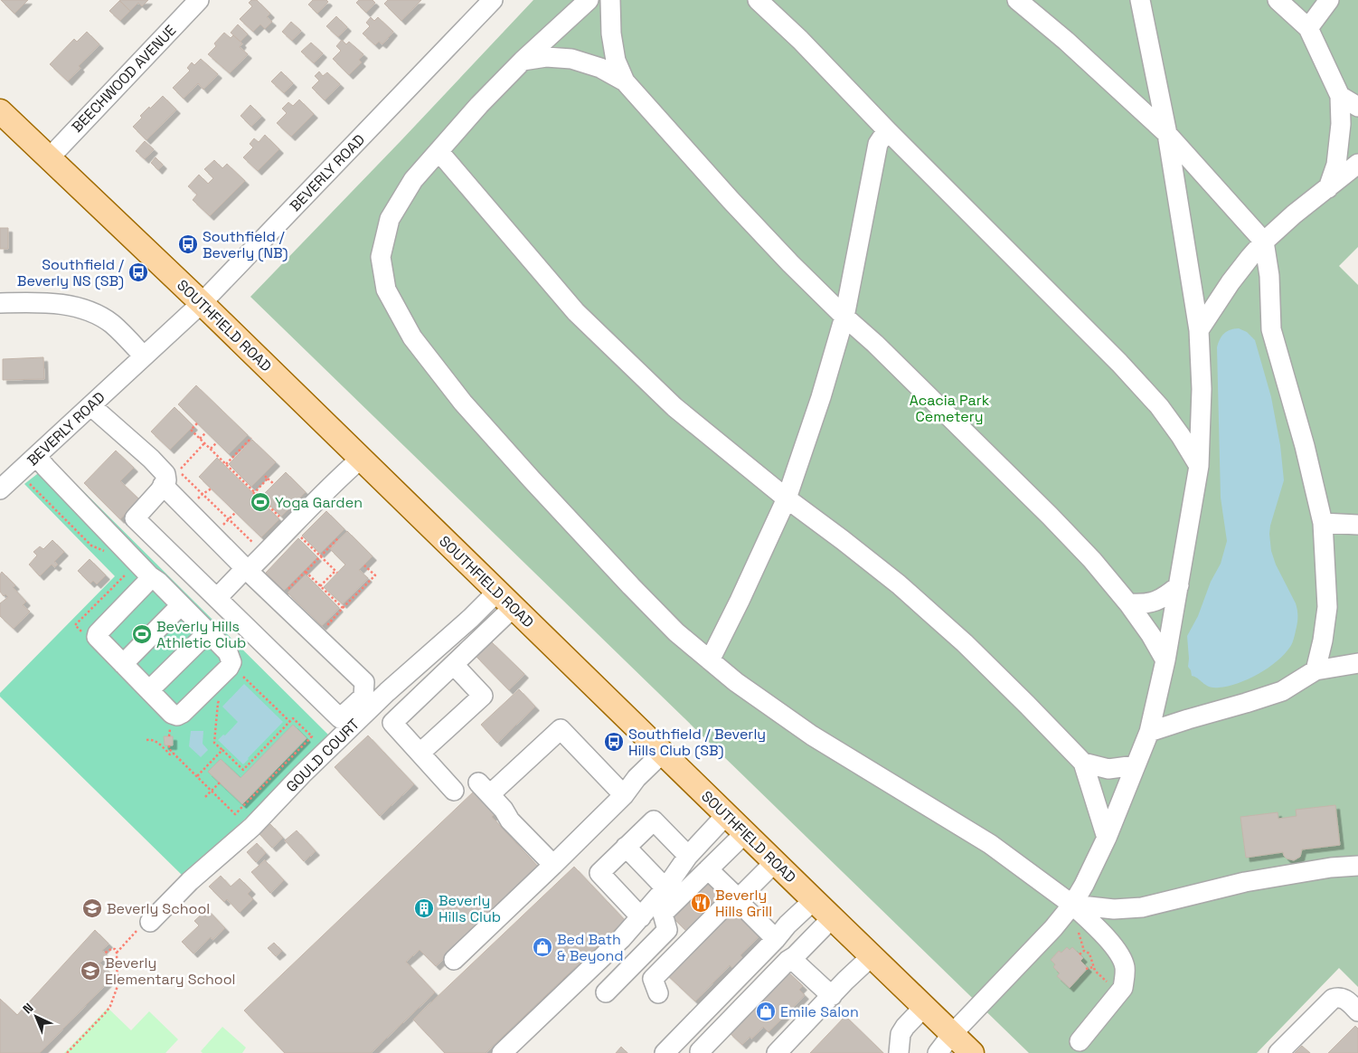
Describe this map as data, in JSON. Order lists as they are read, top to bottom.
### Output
{
  "streets": {
    "main road": ["SOUTHFIELD ROAD"],
    "street": ["BEECHWOOD AVENUE", "BEVERLY ROAD", "GOULD COURT"]
  },
  "crossings": [
    ["BEECHWOOD AVENUE", "SOUTHFIELD ROAD"],
    ["BEVERLY ROAD", "SOUTHFIELD ROAD"],
    ["SOUTHFIELD ROAD", "GOULD COURT"]
  ],
  "parks": ["Acacia Park Cemetery"],
  "places": {
    "bus stop": ["Southfield / Beverly (NB)", "Southfield / Beverly NS (SB)", "Southfield / Beverly Hills Club (SB)"],
    "sports": ["Yoga Garden", "Beverly Hills Athletic Club"],
    "restaurant": ["Beverly Hills Grill"],
    "school or university": ["Beverly School", "Beverly Elementary School"],
    "building": ["Beverly Hills Club"],
    "shop": ["Bed Bath & Beyond", "Emile Salon"]
  },
  "north": "top left"
}
